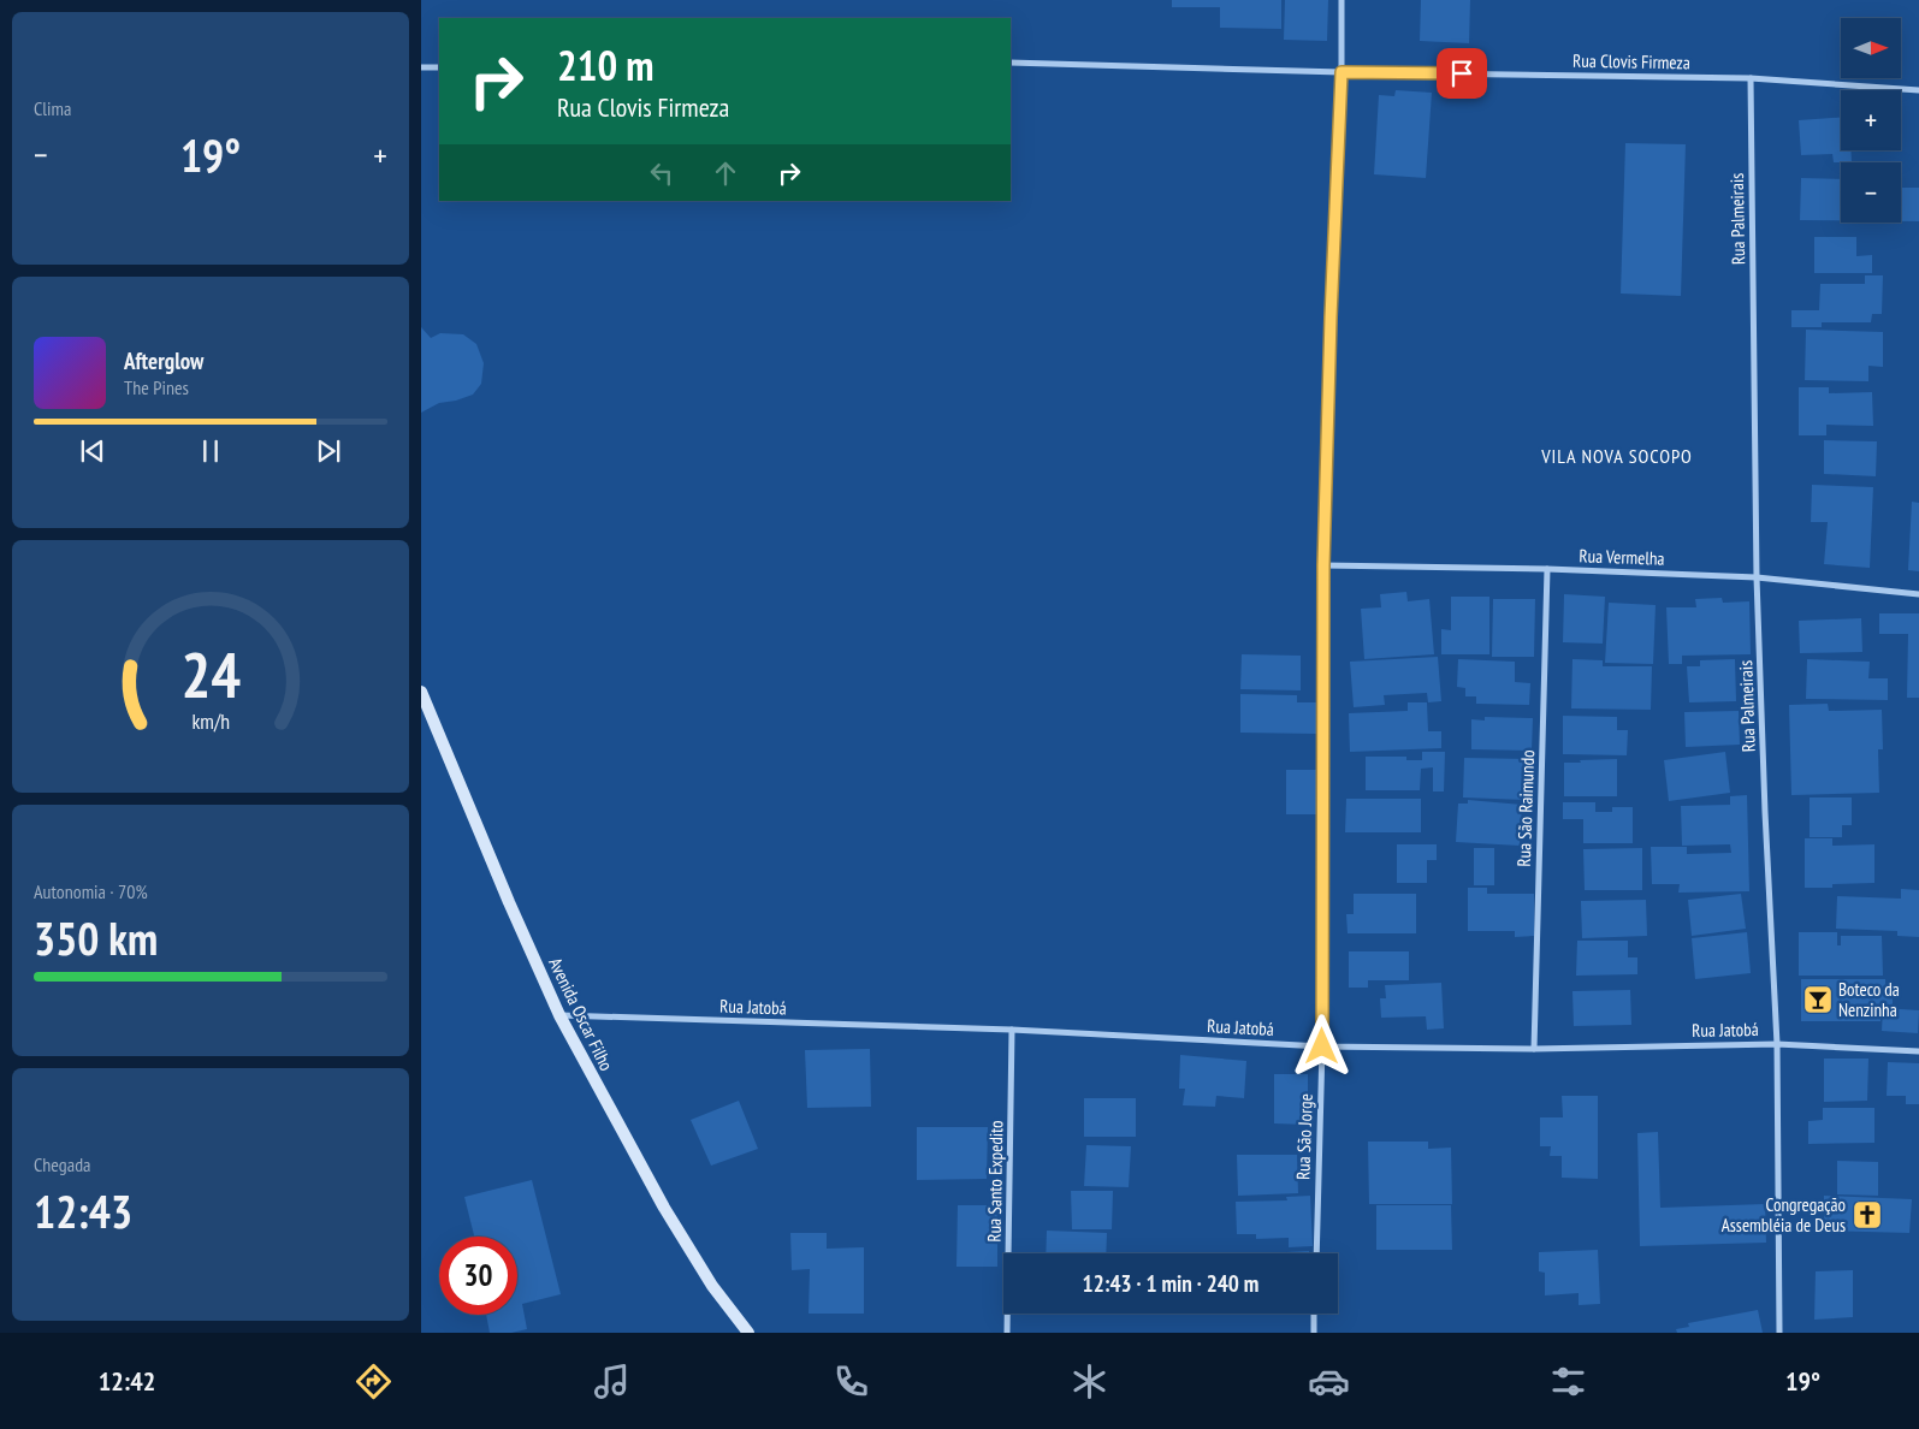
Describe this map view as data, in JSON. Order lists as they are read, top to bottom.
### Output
{
  "streets": {
    "main road": ["Avenida Oscar Filho"],
    "street": [
      "Rua Clovis Firmeza",
      "Rua Palmeirais",
      "Rua Vermelha",
      "Rua São Raimundo",
      "Rua Jatobá",
      "Rua São Jorge",
      "Rua Santo Expedito"
    ]
  },
  "crossings": [
    ["Rua Clovis Firmeza", "Rua Palmeirais"],
    ["Rua Clovis Firmeza", "Rua São Jorge"],
    ["Rua Palmeirais", "Rua Vermelha"],
    ["Rua Palmeirais", "Rua Jatobá"],
    ["Rua Vermelha", "Rua São Raimundo"],
    ["Rua Vermelha", "Rua São Jorge"],
    ["Rua São Raimundo", "Rua Jatobá"],
    ["Rua Jatobá", "Avenida Oscar Filho"],
    ["Rua Jatobá", "Rua São Jorge"],
    ["Rua Jatobá", "Rua Santo Expedito"]
  ],
  "districts": ["VILA NOVA SOCOPO"],
  "places": {
    "bar": ["Boteco da Nenzinha"],
    "church": ["Congregação Assembléia de Deus"]
  },
  "north": "right",
  "page": {
    "tile": [
      "Clima",
      ["Autonomia · 70%", "350 km"],
      ["Chegada", "12:43"]
    ],
    "map_buttons": ["+", "−"],
    "turn": ["210 m", "Rua Clovis Firmeza"],
    "heat": ["−", "19°", "+"],
    "song": ["Afterglow", "The Pines"],
    "limit": "30",
    "trip": "12:43 · 1 min · 240 m",
    "tabs": ["12:42", "19°"],
    "gauge": ["24", "km/h"]
  }
}
